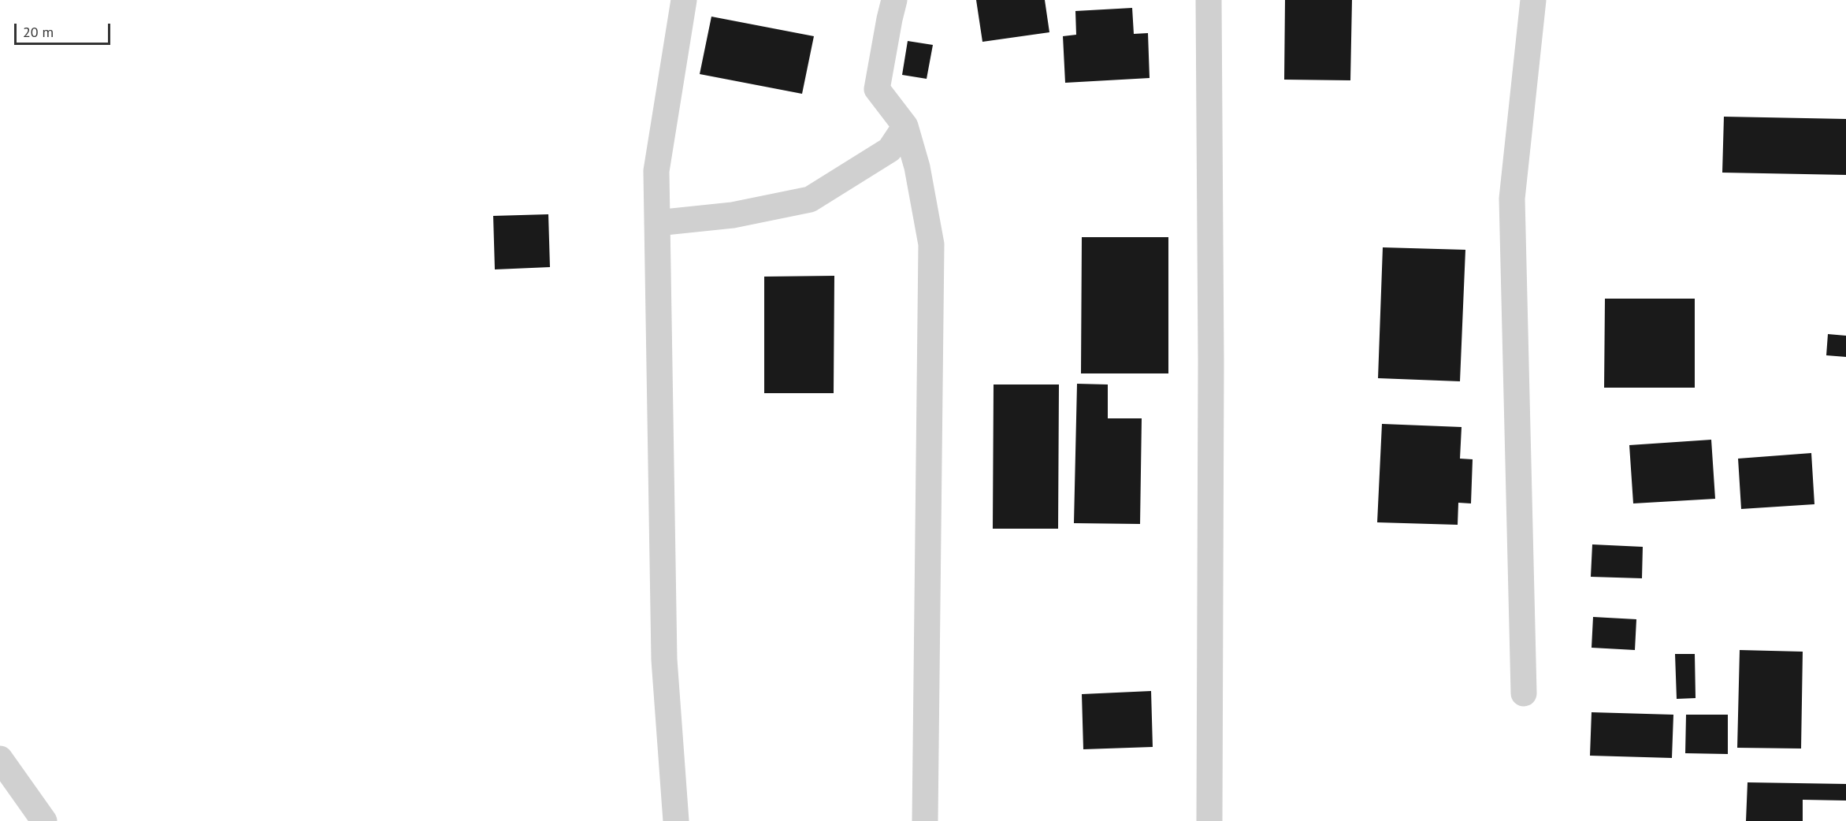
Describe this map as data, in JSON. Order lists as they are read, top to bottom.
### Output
{
  "scale_bar": "20 m"
}
